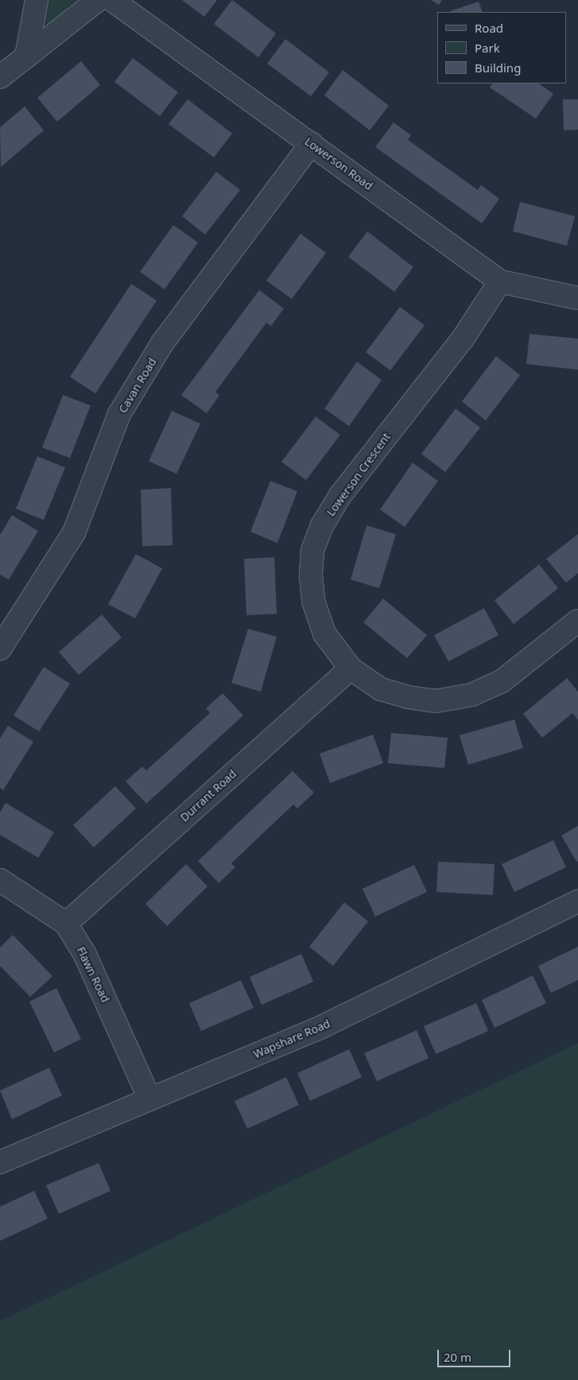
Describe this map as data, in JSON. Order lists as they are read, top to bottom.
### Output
{
  "streets": {
    "street": [
      "Lowerson Road",
      "Cavan Road",
      "Lowerson Crescent",
      "Durrant Road",
      "Flawn Road",
      "Wapshare Road"
    ]
  },
  "crossings": [
    ["Lowerson Road", "Cavan Road"],
    ["Lowerson Road", "Lowerson Crescent"],
    ["Lowerson Crescent", "Durrant Road"],
    ["Durrant Road", "Flawn Road"],
    ["Flawn Road", "Wapshare Road"]
  ],
  "legend": ["Road", "Park", "Building"],
  "scale_bar": "20 m"
}
